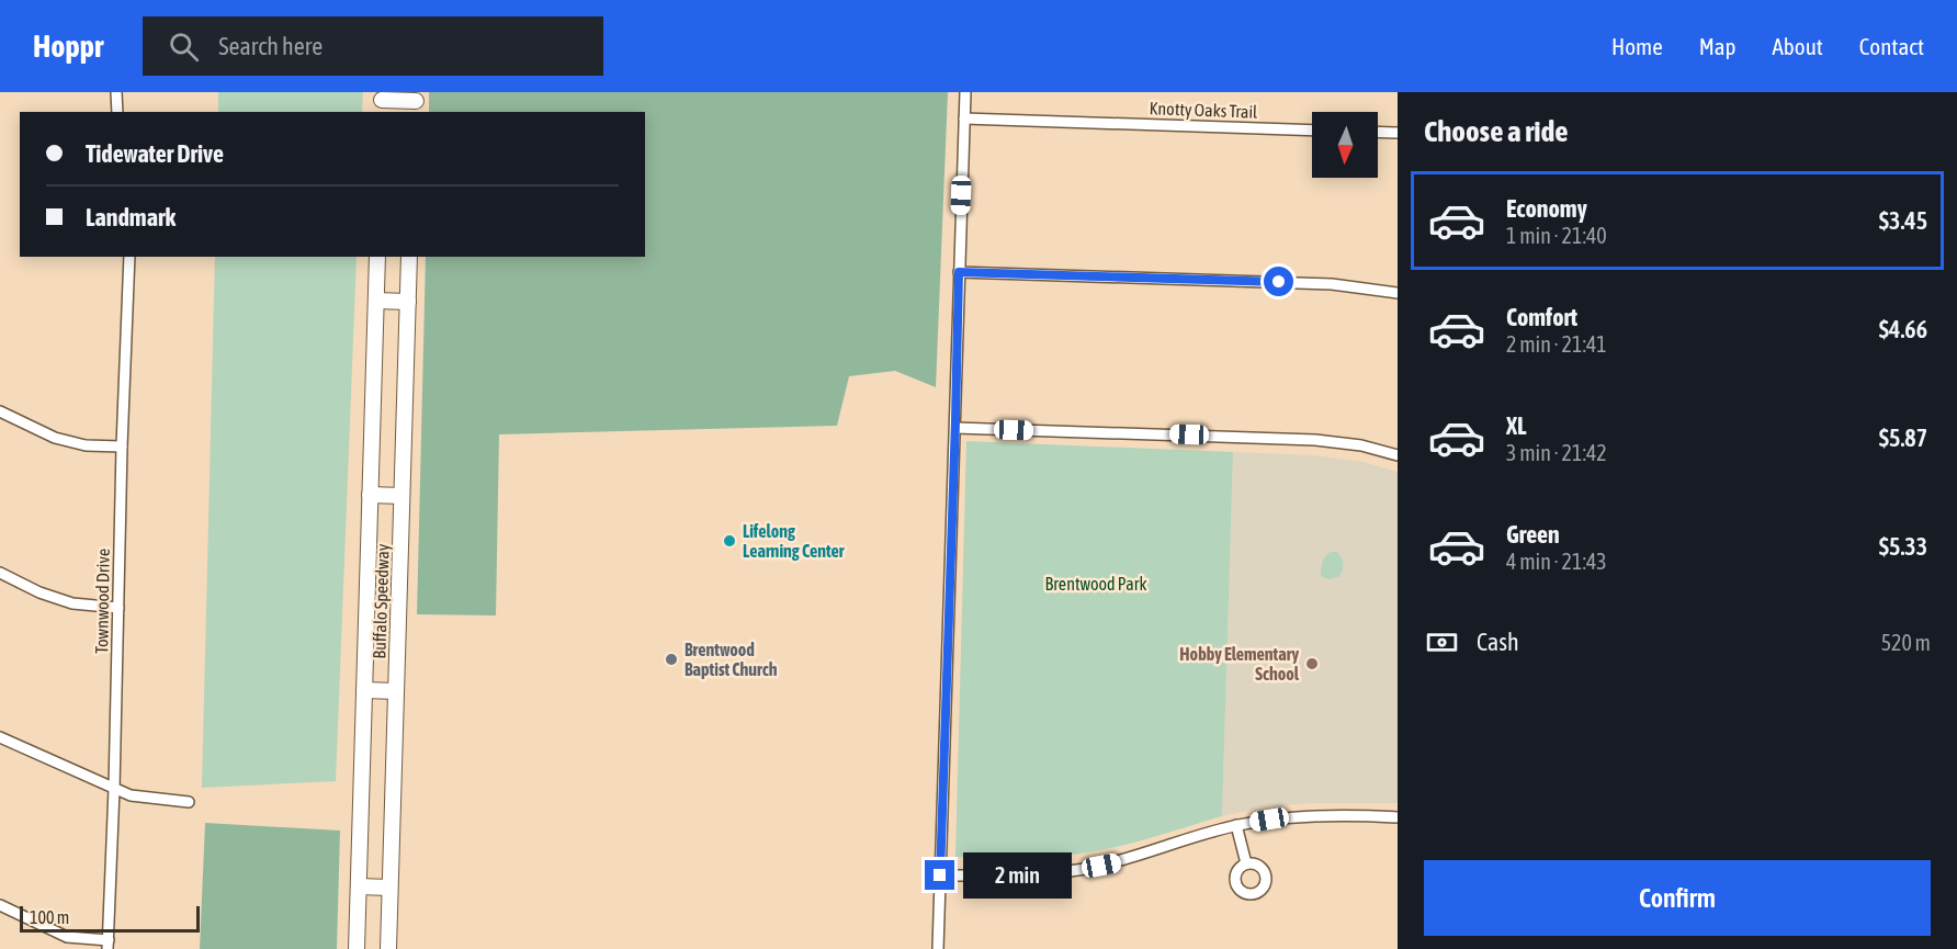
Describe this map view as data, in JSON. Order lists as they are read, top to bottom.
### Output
{
  "streets": {
    "main road": ["Buffalo Speedway"],
    "street": ["Knotty Oaks Trail", "Townwood Drive"]
  },
  "parks": ["Brentwood Park"],
  "places": ["Lifelong Learning Center", "Brentwood Baptist Church", "Hobby Elementary School"],
  "scale_bar": "100 m",
  "north": "bottom",
  "page": {
    "header": "Hoppr",
    "search": "Search here",
    "nav": [
      "Home",
      "Map",
      "About",
      "Contact"
    ],
    "heading": "Choose a ride",
    "banner": ["Tidewater Drive", "Landmark"],
    "list": [
      {
        "name": "Economy",
        "note": "1 min · 21:40",
        "value": "$3.45"
      },
      {
        "name": "Comfort",
        "note": "2 min · 21:41",
        "value": "$4.66"
      },
      {
        "name": "XL",
        "note": "3 min · 21:42",
        "value": "$5.87"
      },
      {
        "name": "Green",
        "note": "4 min · 21:43",
        "value": "$5.33"
      }
    ],
    "pay": ["Cash", "520 m"],
    "buttons": "Confirm",
    "bubble": "2 min",
    "scale": "100 m"
  }
}
